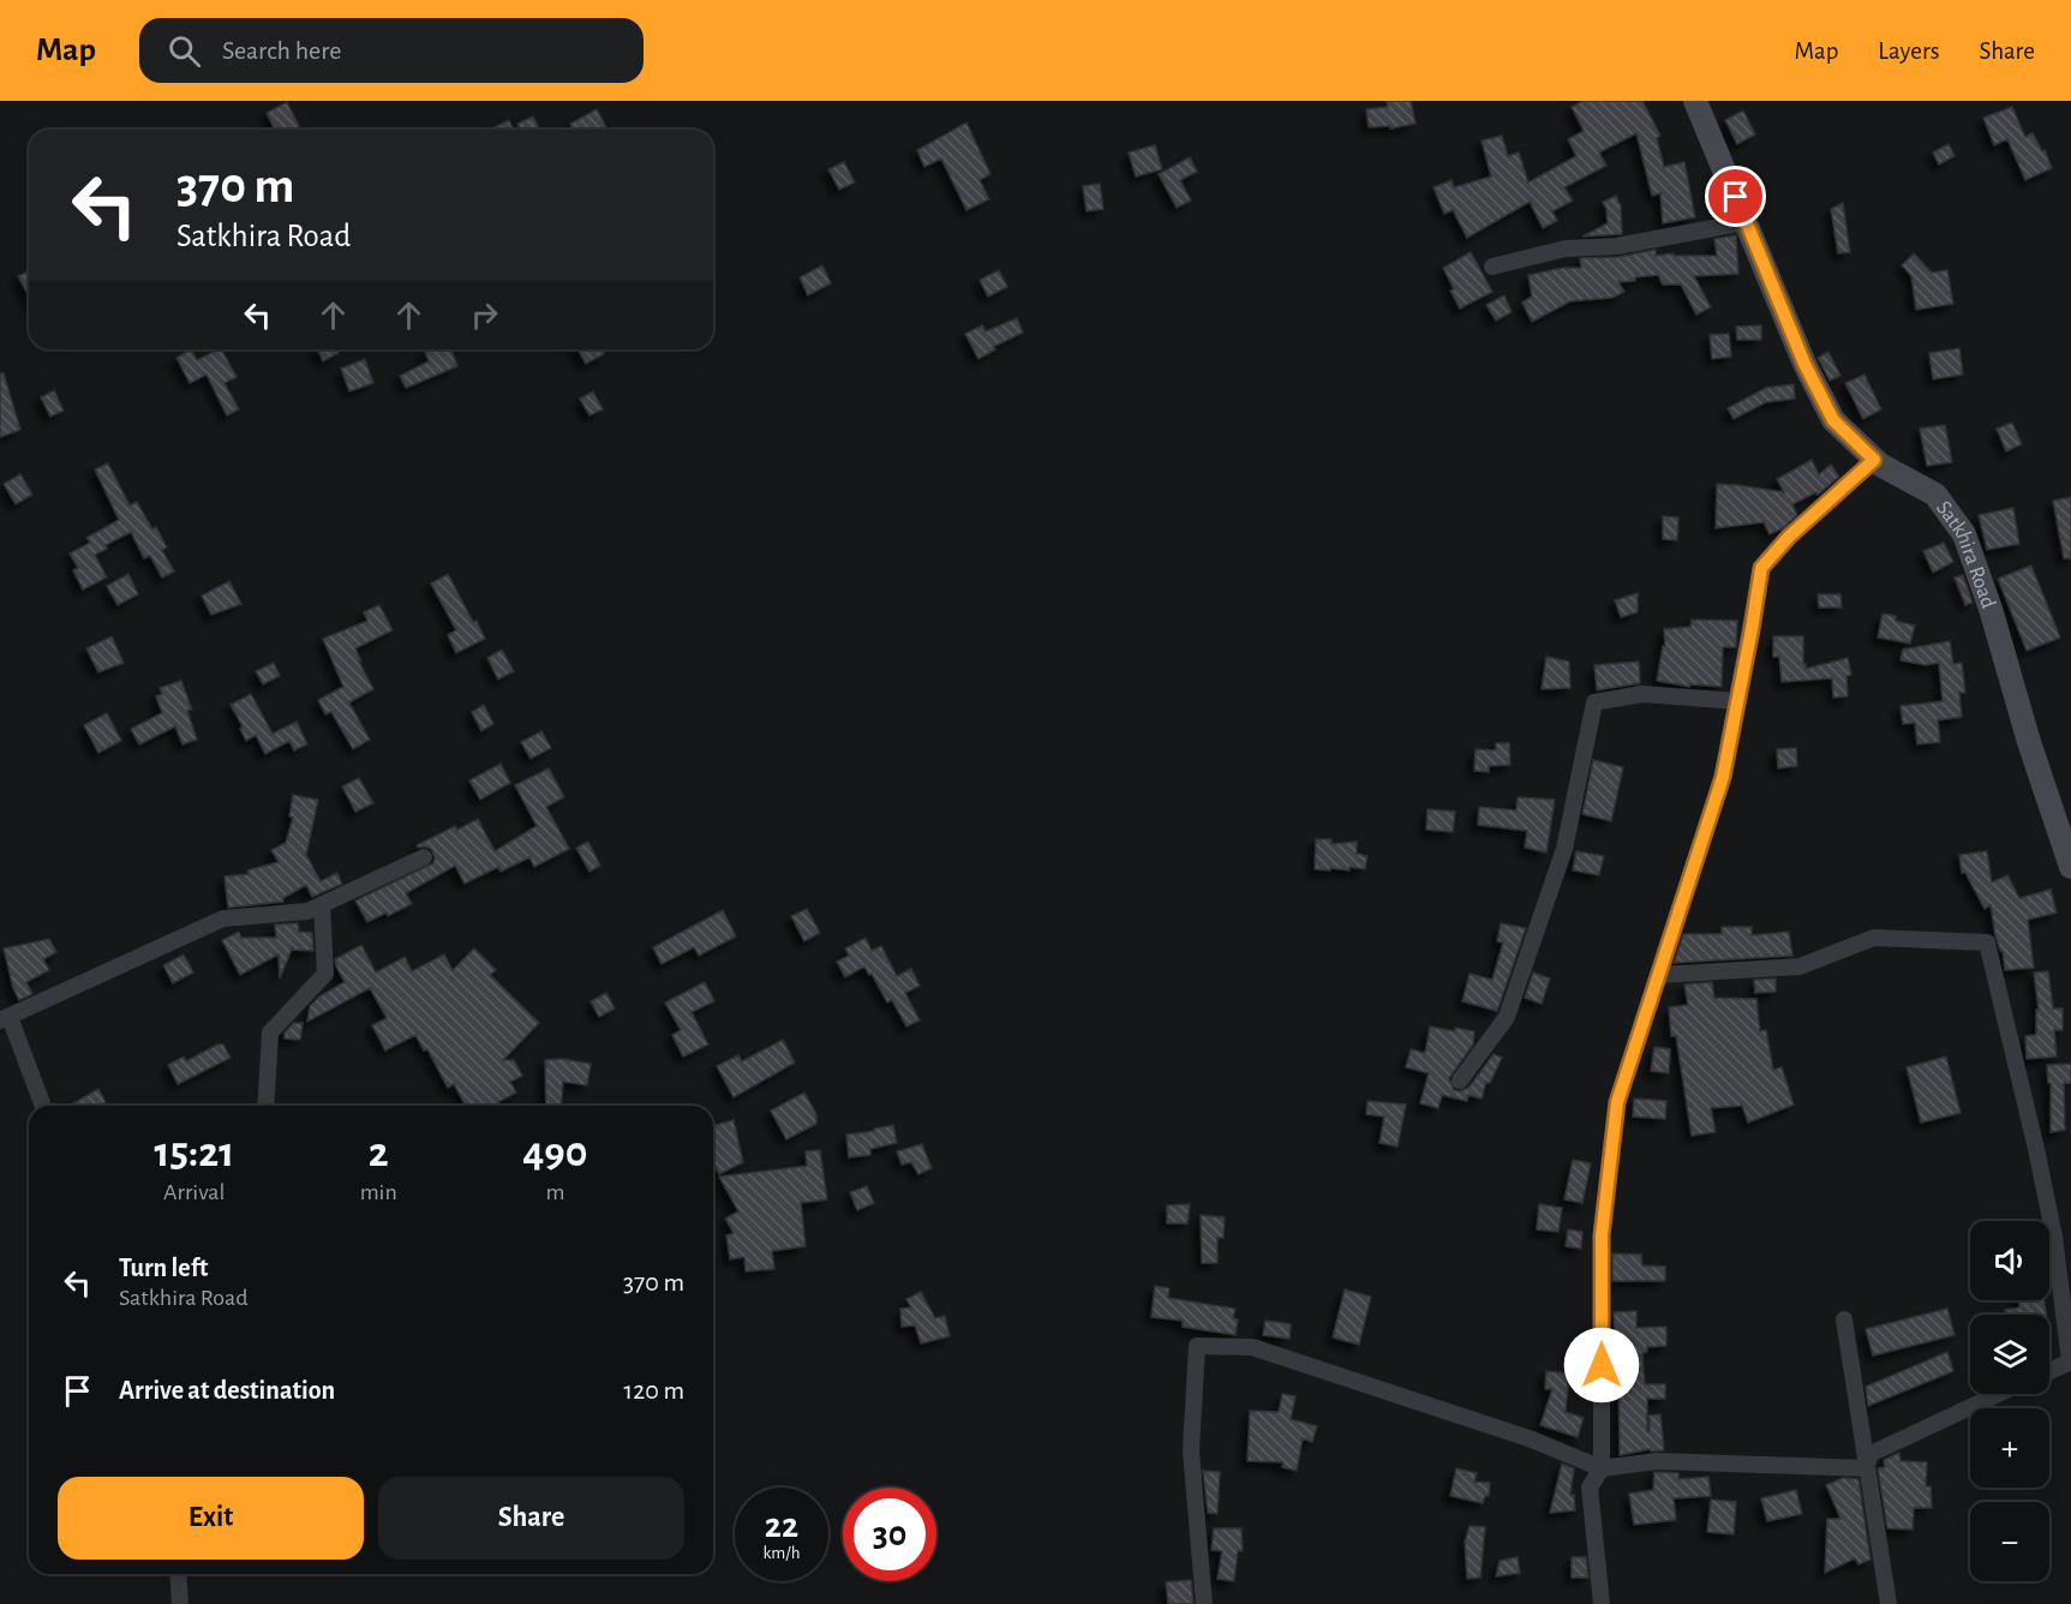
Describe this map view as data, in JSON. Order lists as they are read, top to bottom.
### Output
{
  "streets": {
    "main road": ["Satkhira Road"]
  },
  "page": {
    "header": "Map",
    "search": "Search here",
    "nav": ["Map", "Layers", "Share"],
    "turn": ["370 m", "Satkhira Road"],
    "eta": [
      "15:21",
      "Arrival",
      "2",
      "min",
      "490",
      "m"
    ],
    "map_buttons": ["+", "−"],
    "list": [
      {
        "name": "Turn left",
        "note": "Satkhira Road",
        "value": "370 m"
      },
      {
        "name": "Arrive at destination",
        "value": "120 m"
      }
    ],
    "buttons": ["Exit", "Share"],
    "speed": "22 km/h",
    "limit": "30"
  }
}
